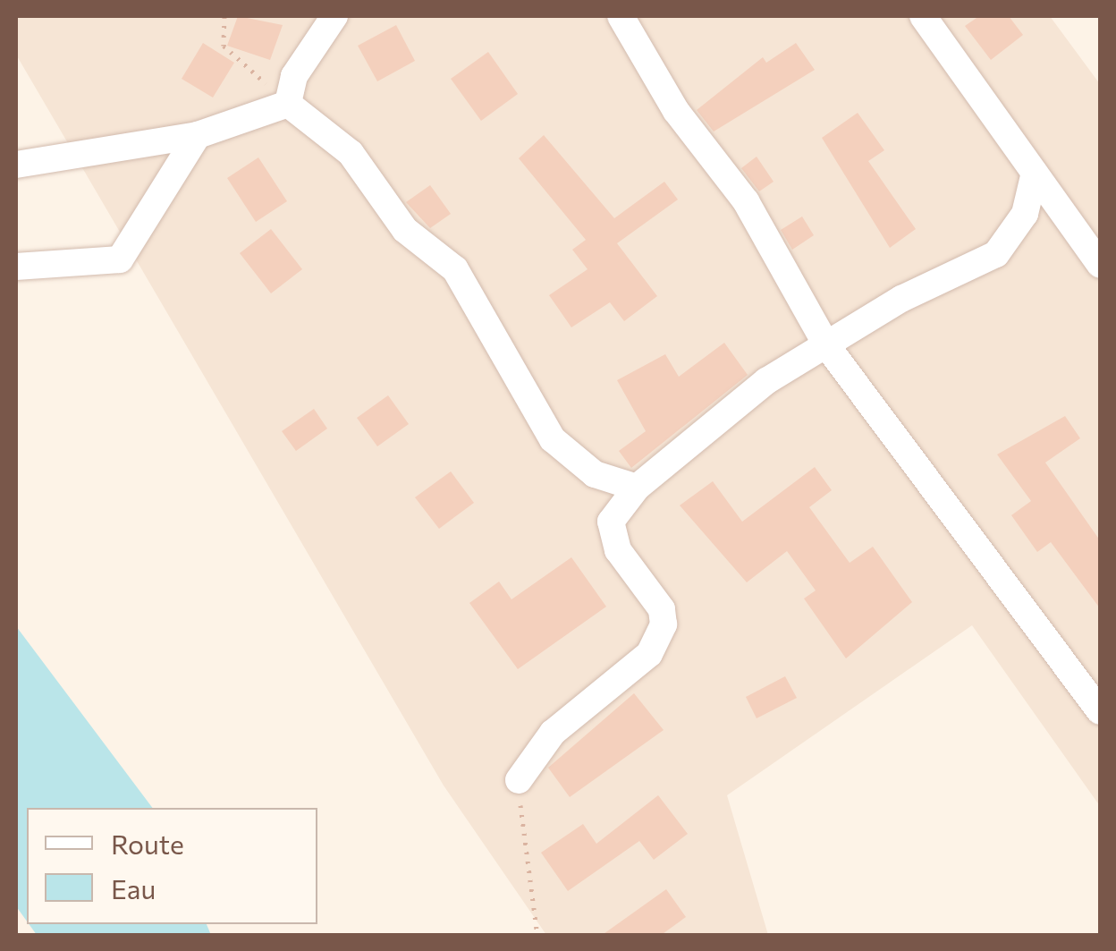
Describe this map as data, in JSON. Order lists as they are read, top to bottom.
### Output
{
  "legend": ["Route", "Eau"]
}
